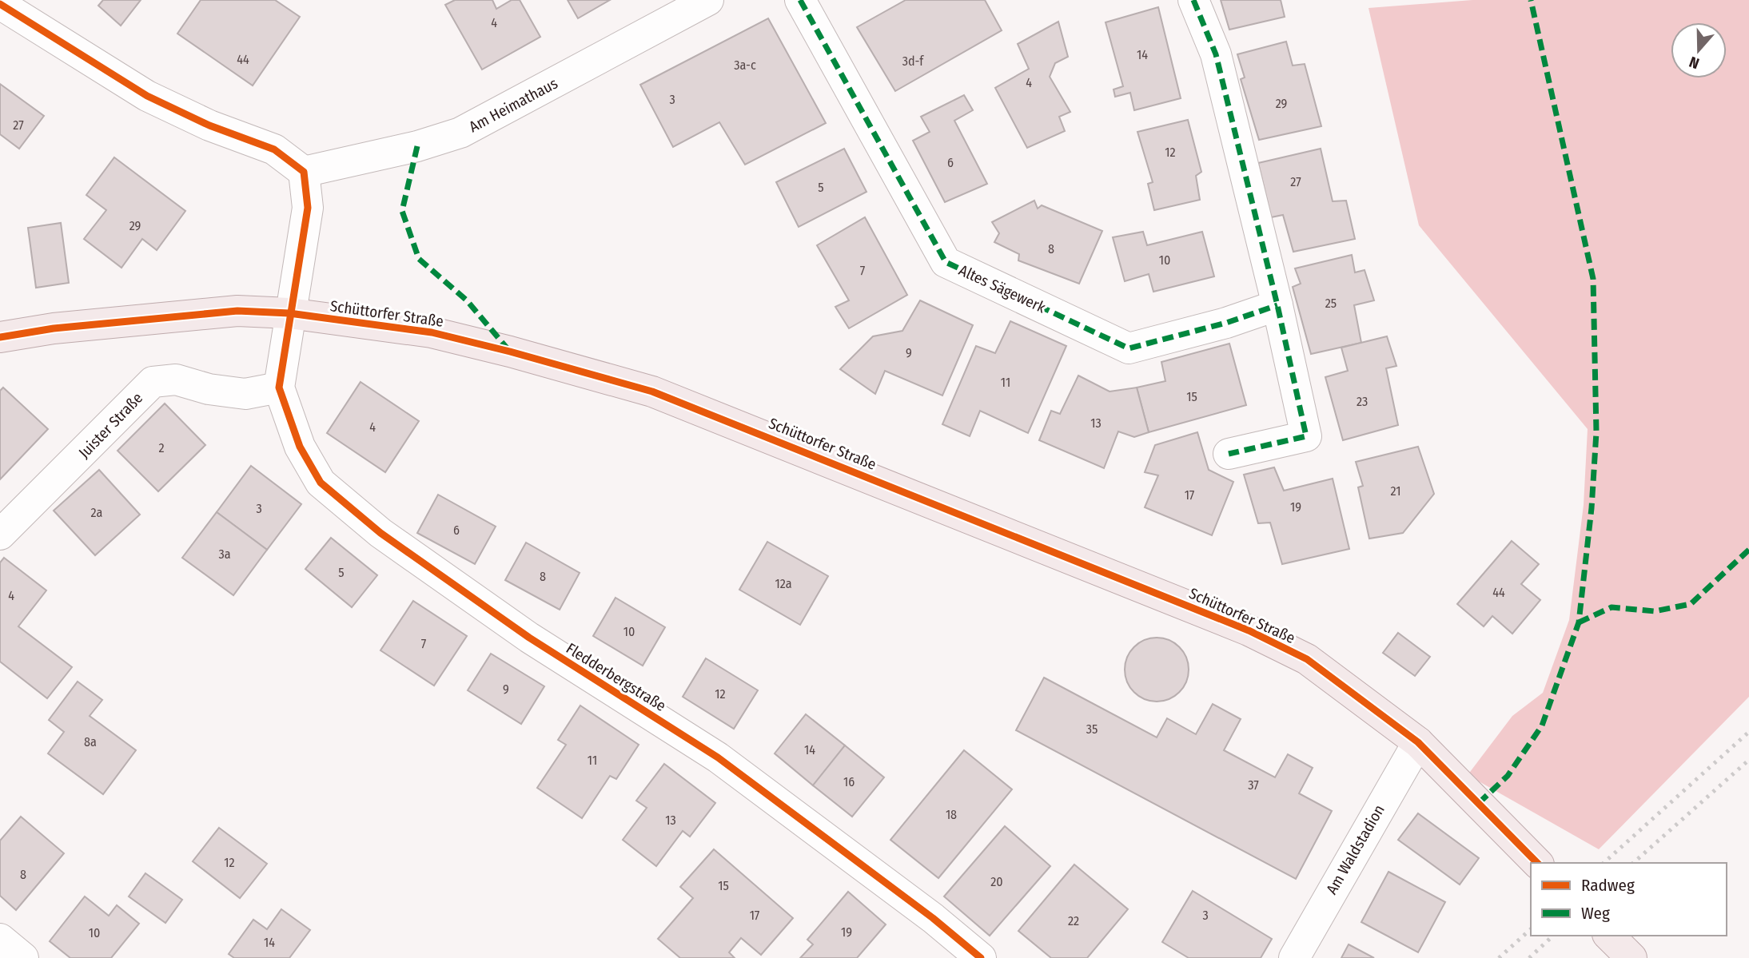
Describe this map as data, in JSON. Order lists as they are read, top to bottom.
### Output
{
  "streets": {
    "main road": ["Schüttorfer Straße"],
    "street": [
      "Am Heimathaus",
      "Altes Sägewerk",
      "Juister Straße",
      "Fledderbergstraße",
      "Am Waldstadion"
    ]
  },
  "crossings": [
    ["Schüttorfer Straße", "Am Waldstadion"],
    ["Juister Straße", "Fledderbergstraße"]
  ],
  "house_numbers": [
    "4",
    "14",
    "44",
    "3d-f",
    "3a-c",
    "4",
    "3",
    "29",
    "27",
    "12",
    "6",
    "27",
    "5",
    "29",
    "8",
    "10",
    "7",
    "25",
    "9",
    "11",
    "15",
    "23",
    "13",
    "4",
    "2",
    "21",
    "17",
    "19",
    "3",
    "2a",
    "6",
    "3a",
    "5",
    "8",
    "12a",
    "44",
    "4",
    "10",
    "7",
    "9",
    "12",
    "35",
    "8a",
    "14",
    "11",
    "16",
    "37",
    "18",
    "13",
    "12",
    "8",
    "20",
    "15",
    "17",
    "3",
    "22",
    "19",
    "10",
    "14"
  ],
  "legend": ["Radweg", "Weg"],
  "north": "bottom"
}
